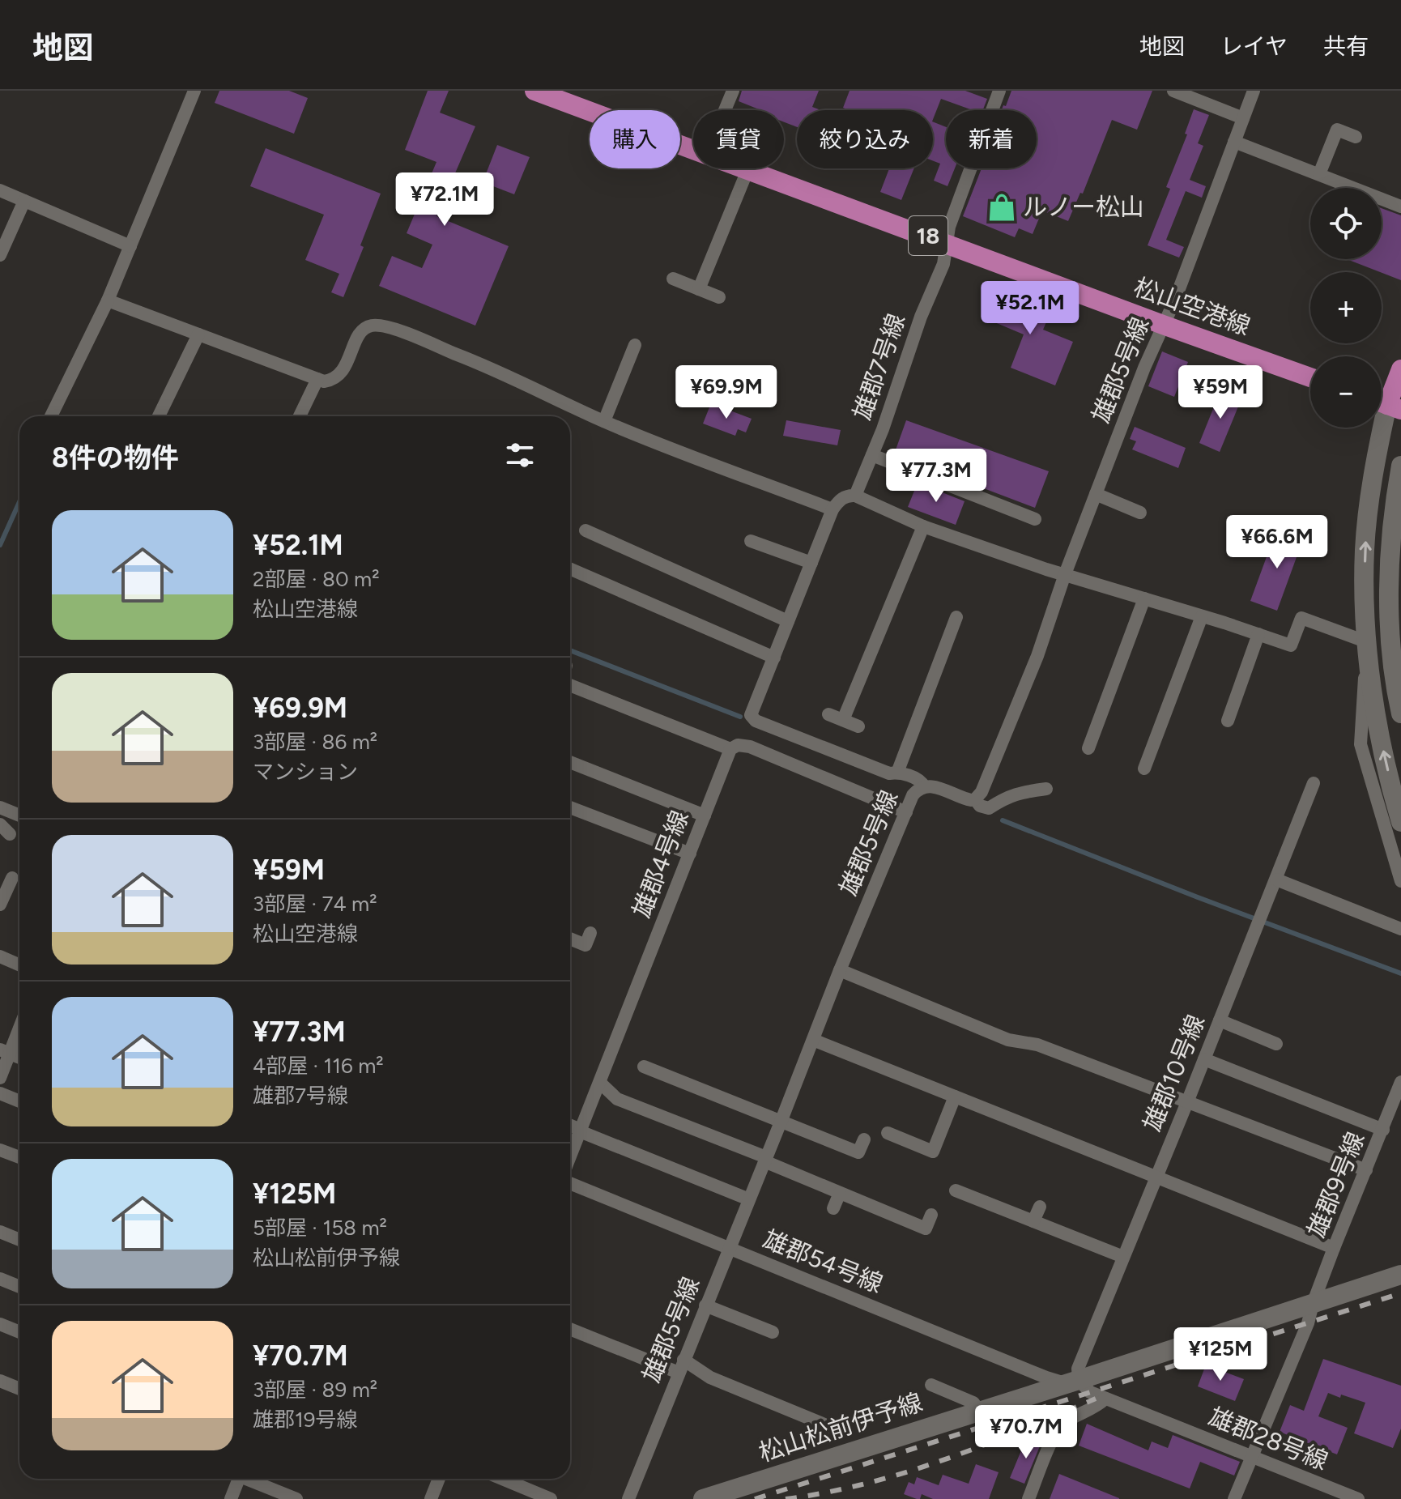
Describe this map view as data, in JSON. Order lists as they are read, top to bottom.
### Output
{
  "streets": {
    "main road": ["18", "松山空港線", "松山松前伊予線"],
    "street": [
      "雄郡7号線",
      "雄郡5号線",
      "雄郡4号線",
      "雄郡10号線",
      "雄郡9号線",
      "雄郡54号線",
      "雄郡28号線"
    ]
  },
  "crossings": [
    ["松山空港線", "雄郡7号線"],
    ["松山空港線", "雄郡5号線"],
    ["雄郡5号線", "雄郡54号線"],
    ["雄郡10号線", "雄郡54号線"],
    ["雄郡10号線", "松山松前伊予線"],
    ["雄郡10号線", "雄郡28号線"],
    ["雄郡9号線", "松山松前伊予線"],
    ["雄郡9号線", "雄郡28号線"],
    ["雄郡54号線", "松山松前伊予線"],
    ["雄郡54号線", "雄郡28号線"],
    ["松山松前伊予線", "雄郡28号線"]
  ],
  "places": {
    "shop": ["ルノー松山"]
  },
  "page": {
    "header": "地図",
    "nav": ["地図", "レイヤ", "共有"],
    "chip": [
      "購入",
      "賃貸",
      "絞り込み",
      "新着"
    ],
    "price": [
      "¥72.1M",
      "¥52.1M",
      "¥69.9M",
      "¥59M",
      "¥77.3M",
      "¥66.6M",
      "¥125M",
      "¥70.7M"
    ],
    "map_buttons": ["+", "−"],
    "heading": "8件の物件",
    "list": [
      {
        "name": "¥52.1M",
        "note": "2部屋 · 80 m² · 松山空港線"
      },
      {
        "name": "¥69.9M",
        "note": "3部屋 · 86 m² · マンション"
      },
      {
        "name": "¥59M",
        "note": "3部屋 · 74 m² · 松山空港線"
      },
      {
        "name": "¥77.3M",
        "note": "4部屋 · 116 m² · 雄郡7号線"
      },
      {
        "name": "¥125M",
        "note": "5部屋 · 158 m² · 松山松前伊予線"
      },
      {
        "name": "¥70.7M",
        "note": "3部屋 · 89 m² · 雄郡19号線"
      }
    ]
  }
}
